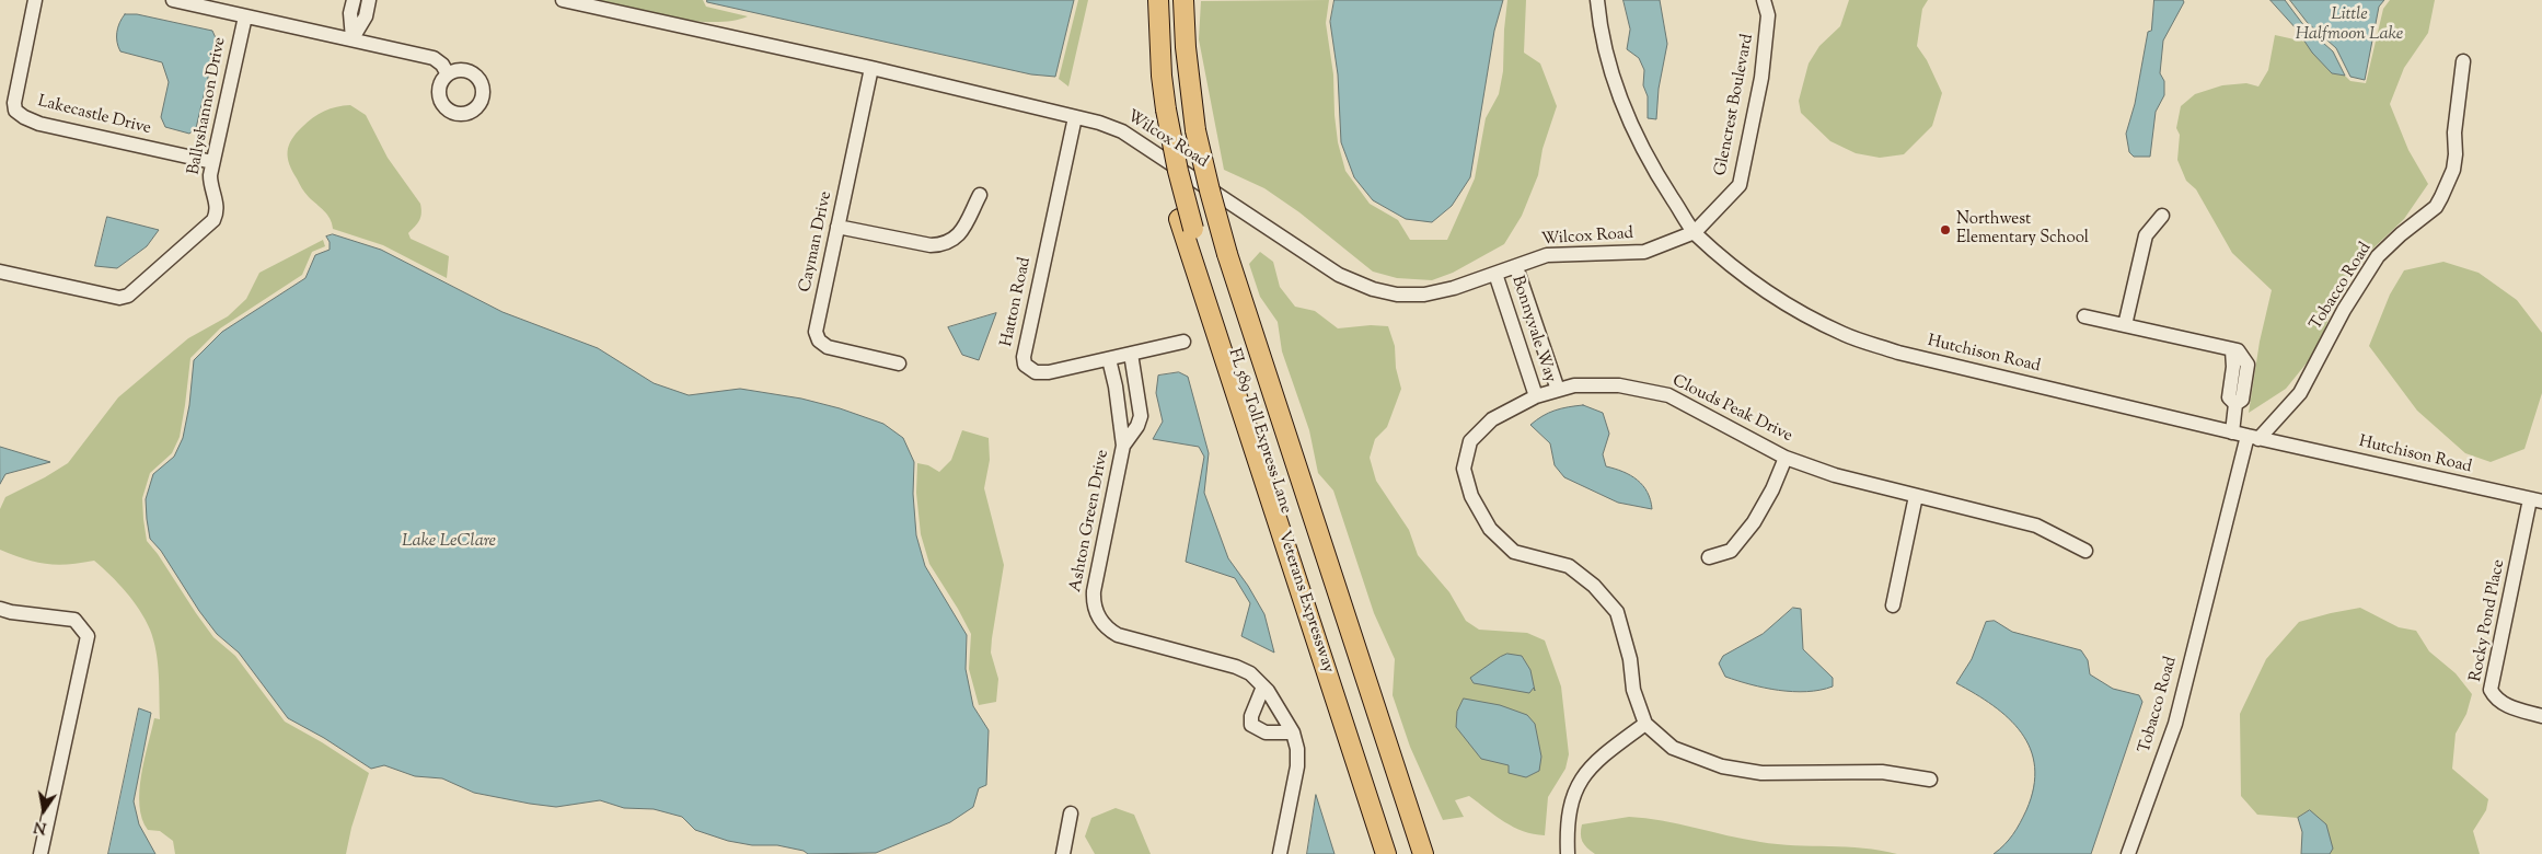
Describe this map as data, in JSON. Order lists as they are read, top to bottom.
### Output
{
  "streets": {
    "highway": ["FL 589 Toll Express Lane", "Veterans Expressway"],
    "street": [
      "Glencrest Boulevard",
      "Ballyshannon Drive",
      "Lakecastle Drive",
      "Wilcox Road",
      "Cayman Drive",
      "Tobacco Road",
      "Hatton Road",
      "Bonnyvale Way",
      "Hutchison Road",
      "Clouds Peak Drive",
      "Ashton Green Drive",
      "Rocky Pond Place"
    ]
  },
  "crossings": [
    ["Glencrest Boulevard", "Wilcox Road"],
    ["Glencrest Boulevard", "Hutchison Road"],
    ["Ballyshannon Drive", "Lakecastle Drive"],
    ["Wilcox Road", "Cayman Drive"],
    ["Wilcox Road", "Hatton Road"],
    ["Wilcox Road", "Bonnyvale Way"],
    ["Wilcox Road", "Hutchison Road"],
    ["Tobacco Road", "Hutchison Road"],
    ["Hatton Road", "Ashton Green Drive"],
    ["Bonnyvale Way", "Clouds Peak Drive"],
    ["Hutchison Road", "Rocky Pond Place"],
    ["FL 589 Toll Express Lane", "Veterans Expressway"]
  ],
  "water": ["Little Halfmoon Lake", "Lake LeClare"],
  "places": ["Northwest Elementary School"],
  "north": "bottom"
}
